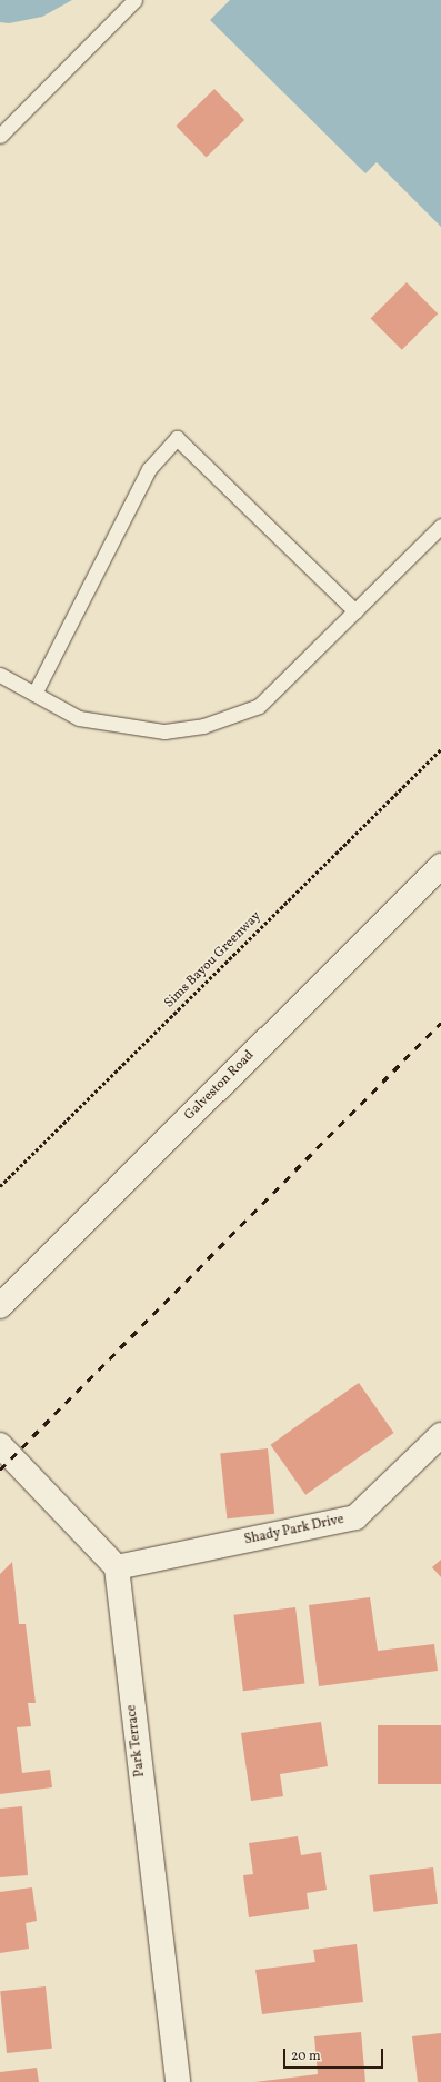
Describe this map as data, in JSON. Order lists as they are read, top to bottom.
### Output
{
  "streets": {
    "street": ["Galveston Road", "Shady Park Drive", "Park Terrace"],
    "path": ["Sims Bayou Greenway"]
  },
  "crossings": [
    ["Shady Park Drive", "Park Terrace"]
  ],
  "scale_bar": "20 m"
}
